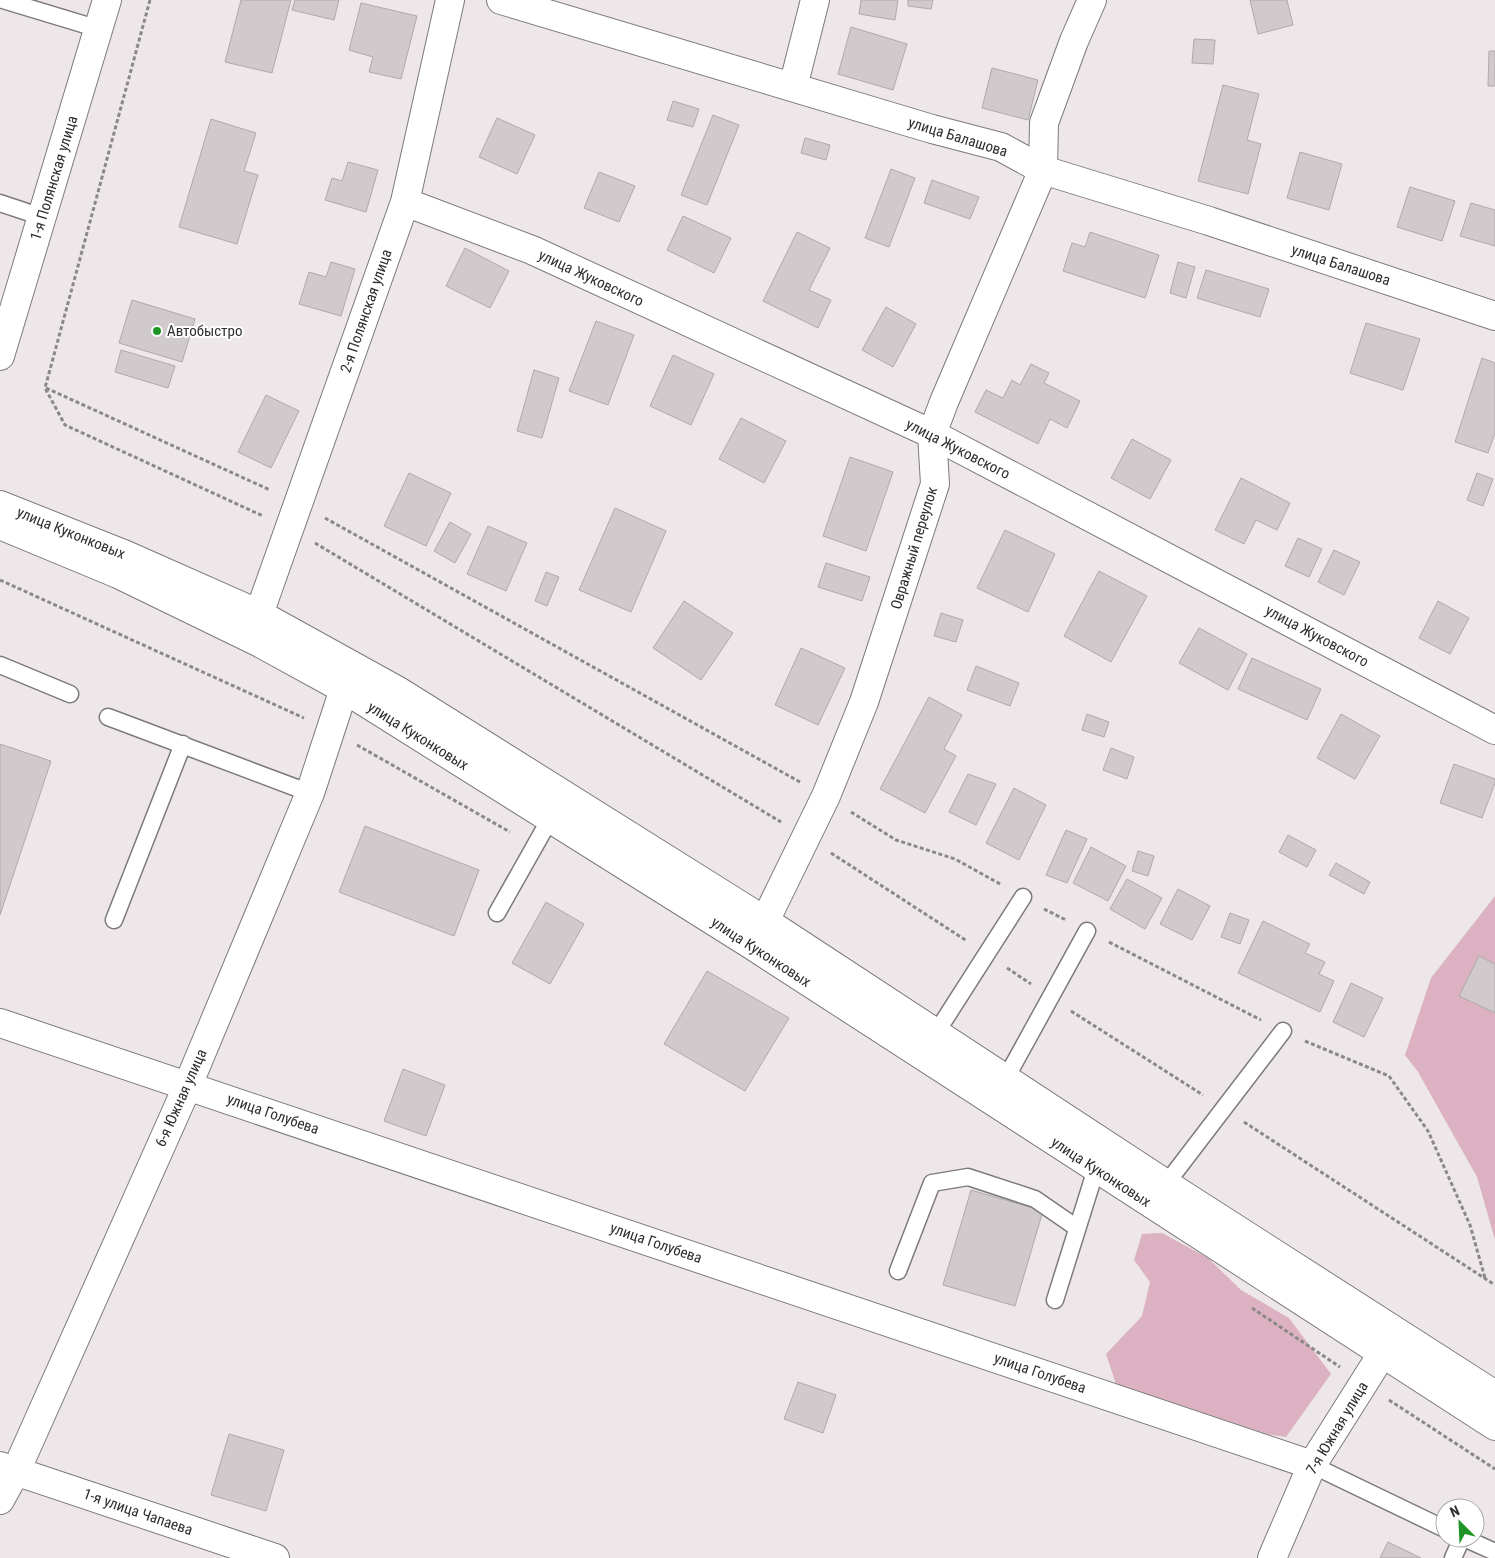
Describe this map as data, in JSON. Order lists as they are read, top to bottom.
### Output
{
  "streets": {
    "street": [
      "улица Балашова",
      "1-я Полянская улица",
      "улица Жуковского",
      "2-я Полянская улица",
      "улица Куконковых",
      "Овражный переулок",
      "6-я Южная улица",
      "улица Голубева",
      "7-я Южная улица",
      "1-я улица Чапаева"
    ]
  },
  "crossings": [
    ["улица Балашова", "Овражный переулок"],
    ["улица Жуковского", "2-я Полянская улица"],
    ["улица Жуковского", "Овражный переулок"],
    ["2-я Полянская улица", "улица Куконковых"],
    ["улица Куконковых", "Овражный переулок"],
    ["улица Куконковых", "6-я Южная улица"],
    ["улица Куконковых", "7-я Южная улица"],
    ["6-я Южная улица", "улица Голубева"],
    ["6-я Южная улица", "1-я улица Чапаева"],
    ["улица Голубева", "7-я Южная улица"]
  ],
  "places": ["Автобыстро"],
  "north": "top left"
}
